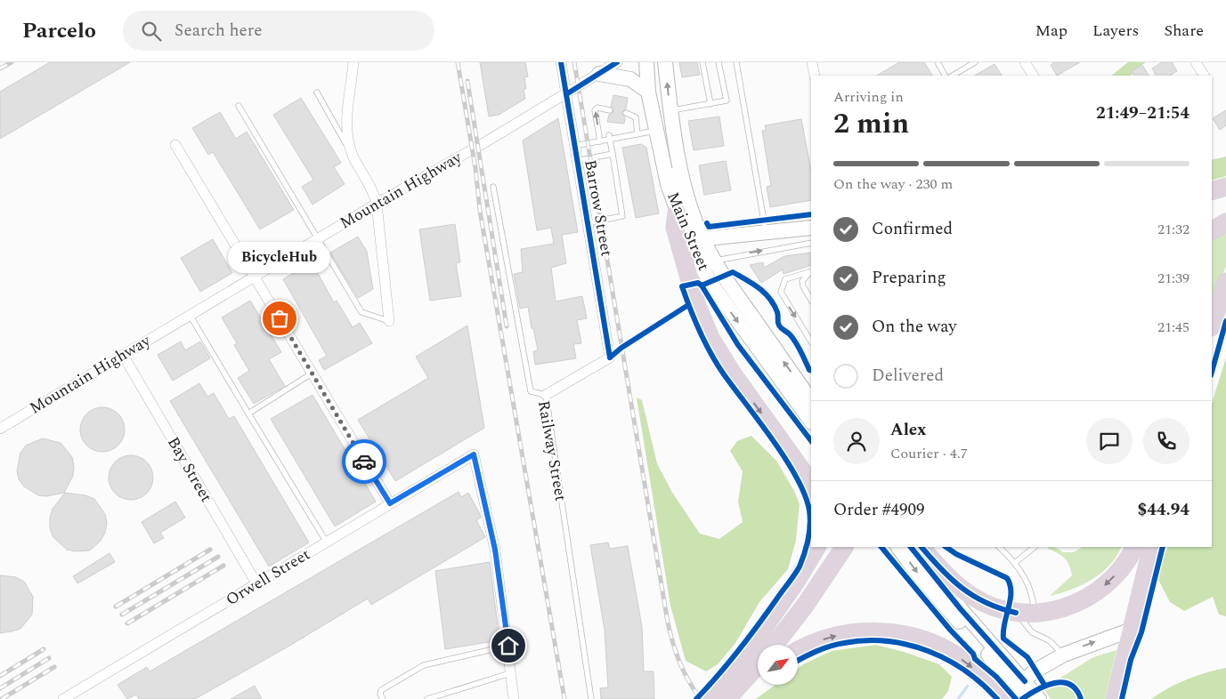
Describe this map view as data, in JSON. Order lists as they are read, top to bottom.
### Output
{
  "streets": {
    "main road": ["Main Street"],
    "street": [
      "Mountain Highway",
      "Barrow Street",
      "Bay Street",
      "Orwell Street"
    ],
    "lane": ["Railway Street"]
  },
  "crossings": [
    ["Mountain Highway", "Barrow Street"],
    ["Mountain Highway", "Bay Street"],
    ["Barrow Street", "Railway Street"],
    ["Bay Street", "Orwell Street"]
  ],
  "places": ["BicycleHub"],
  "north": "top right",
  "page": {
    "header": "Parcelo",
    "search": "Search here",
    "nav": ["Map", "Layers", "Share"],
    "heading": ["2 min", "Arriving in", "21:49–21:54"],
    "panel": [
      "Alex",
      "Courier · 4.7",
      "Order #4909",
      "$44.94"
    ],
    "bar": "On the way · 230 m",
    "list": [
      ["Confirmed", "21:32"],
      ["Preparing", "21:39"],
      ["On the way", "21:45"],
      "Delivered"
    ],
    "bubble": "BicycleHub"
  }
}
